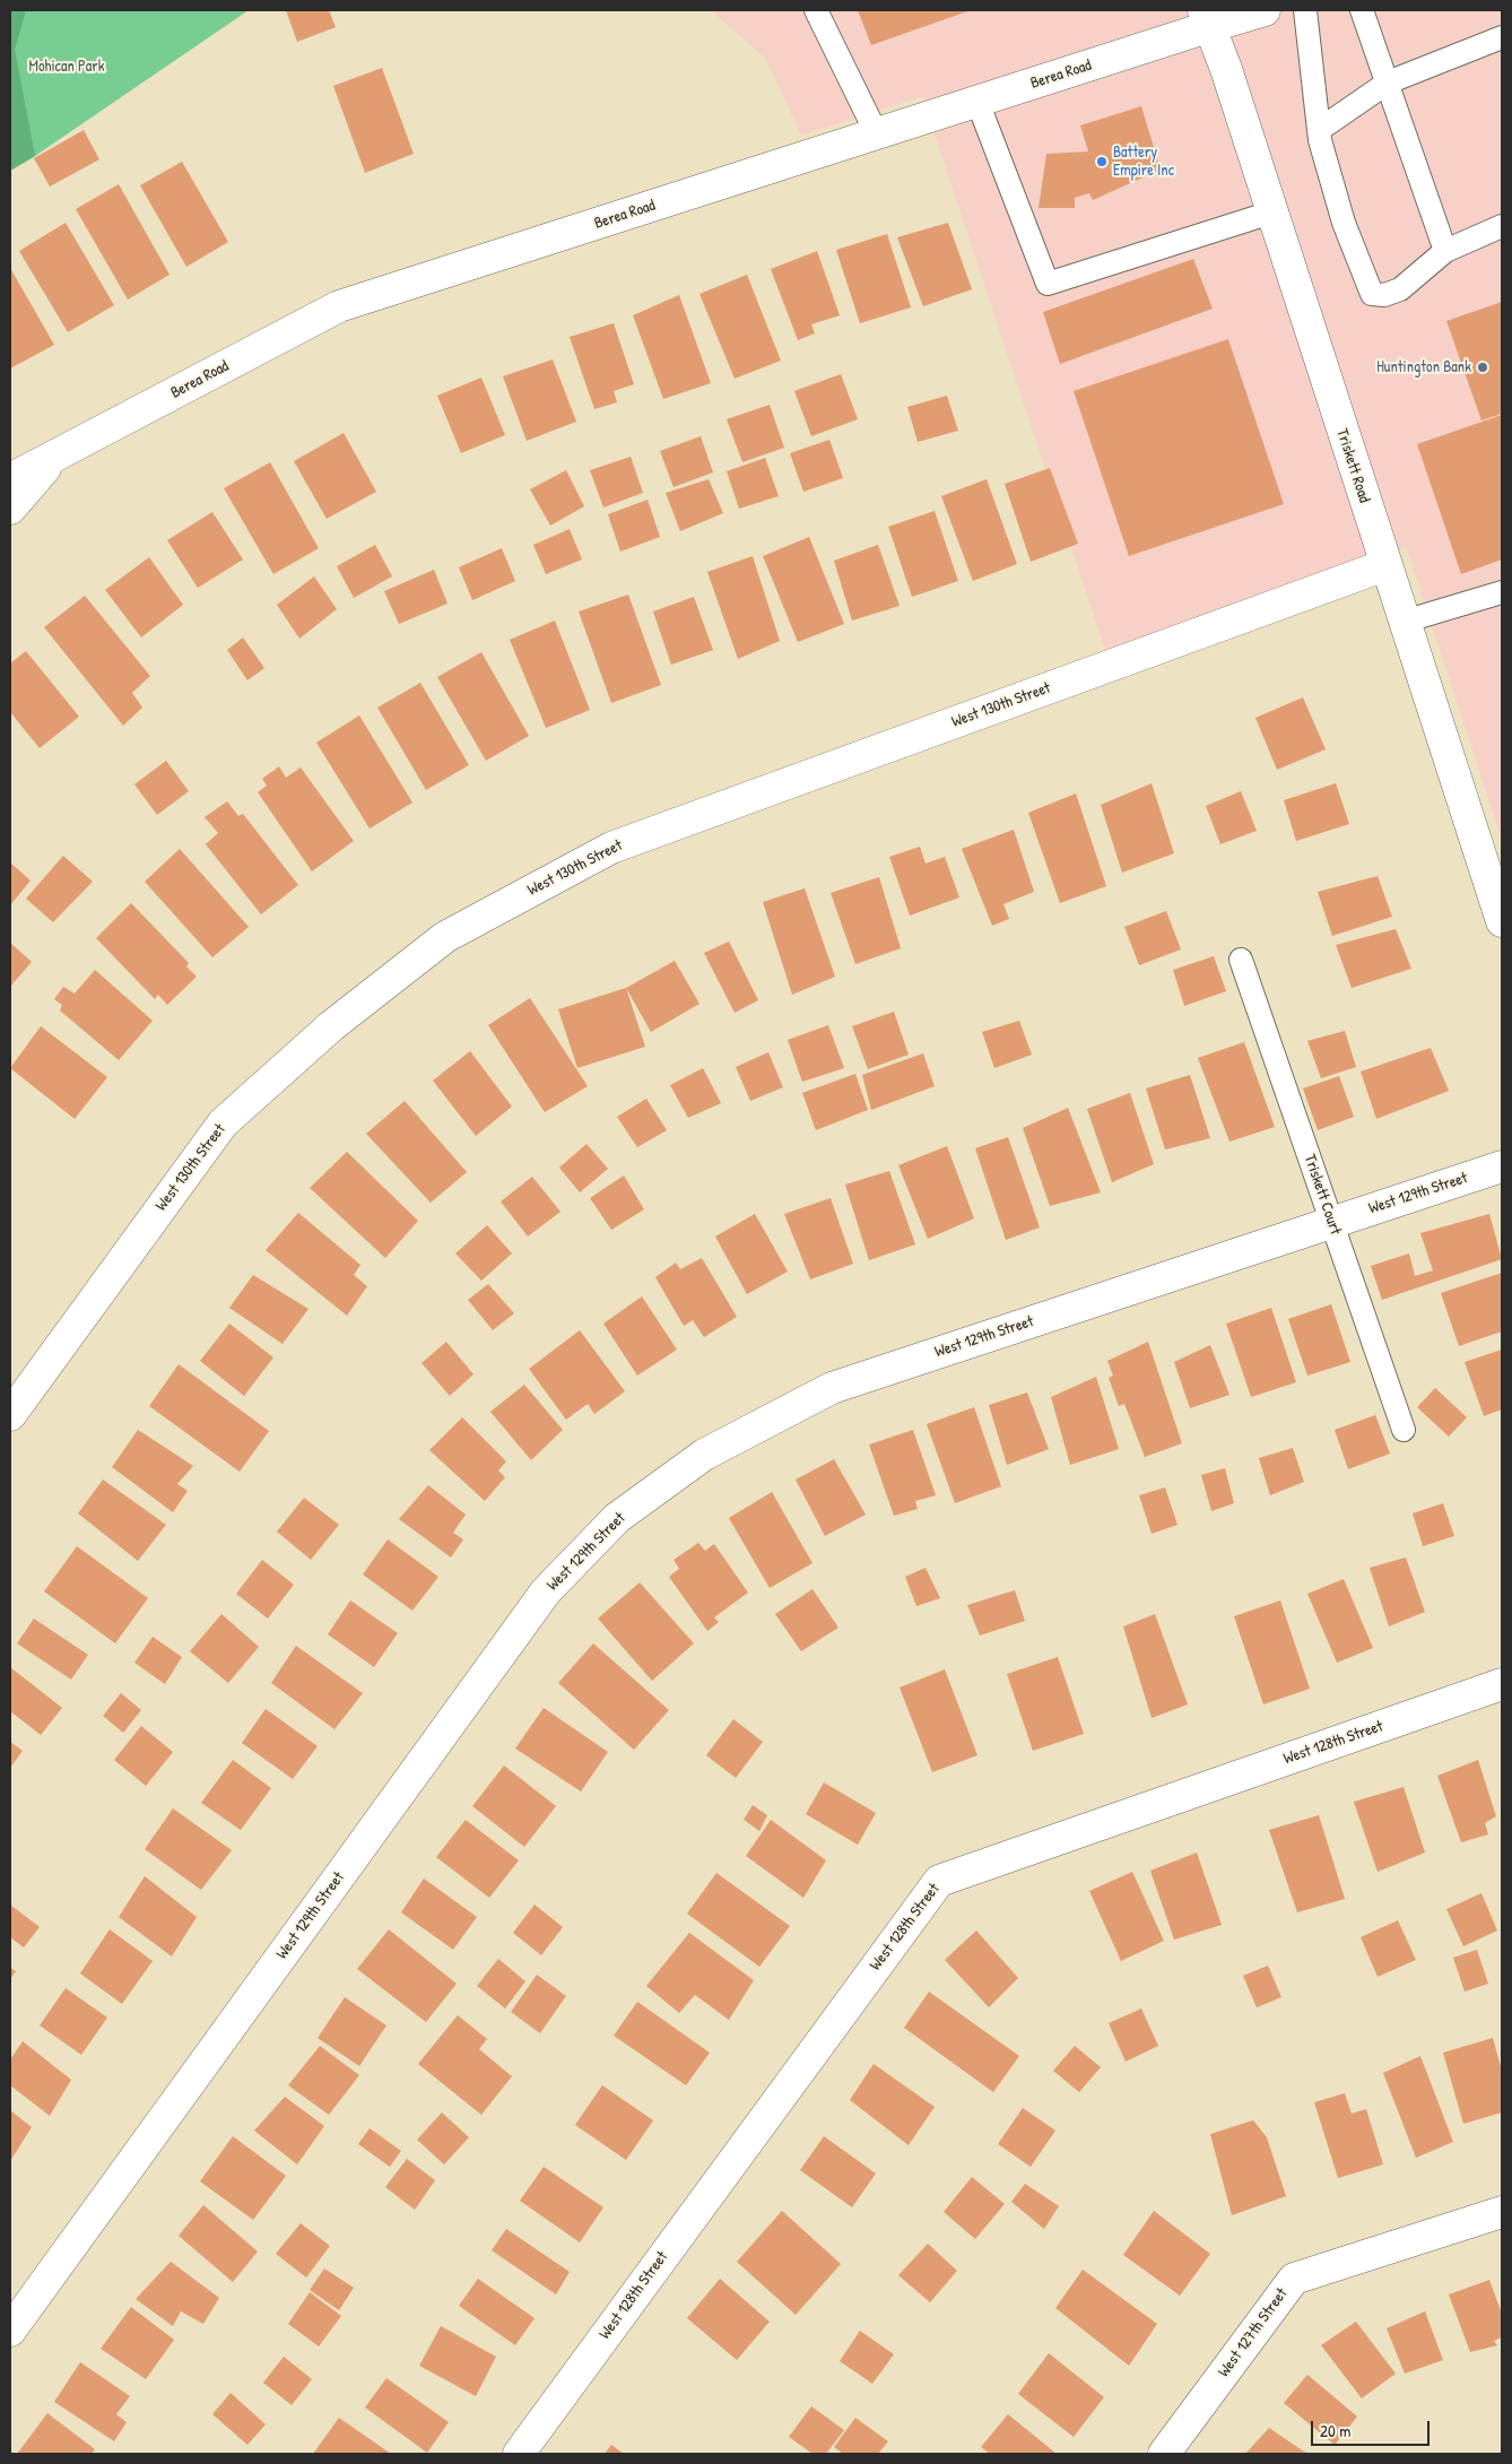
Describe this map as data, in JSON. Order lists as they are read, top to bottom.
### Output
{
  "streets": {
    "street": [
      "Berea Road",
      "Triskett Road",
      "West 130th Street",
      "West 129th Street",
      "West 128th Street",
      "West 127th Street"
    ],
    "lane": ["Triskett Court"]
  },
  "crossings": [
    ["Berea Road", "Triskett Road"],
    ["Triskett Road", "West 130th Street"],
    ["West 129th Street", "Triskett Court"]
  ],
  "parks": ["Mohican Park"],
  "places": ["Battery Empire Inc", "Huntington Bank"],
  "scale_bar": "20 m"
}
